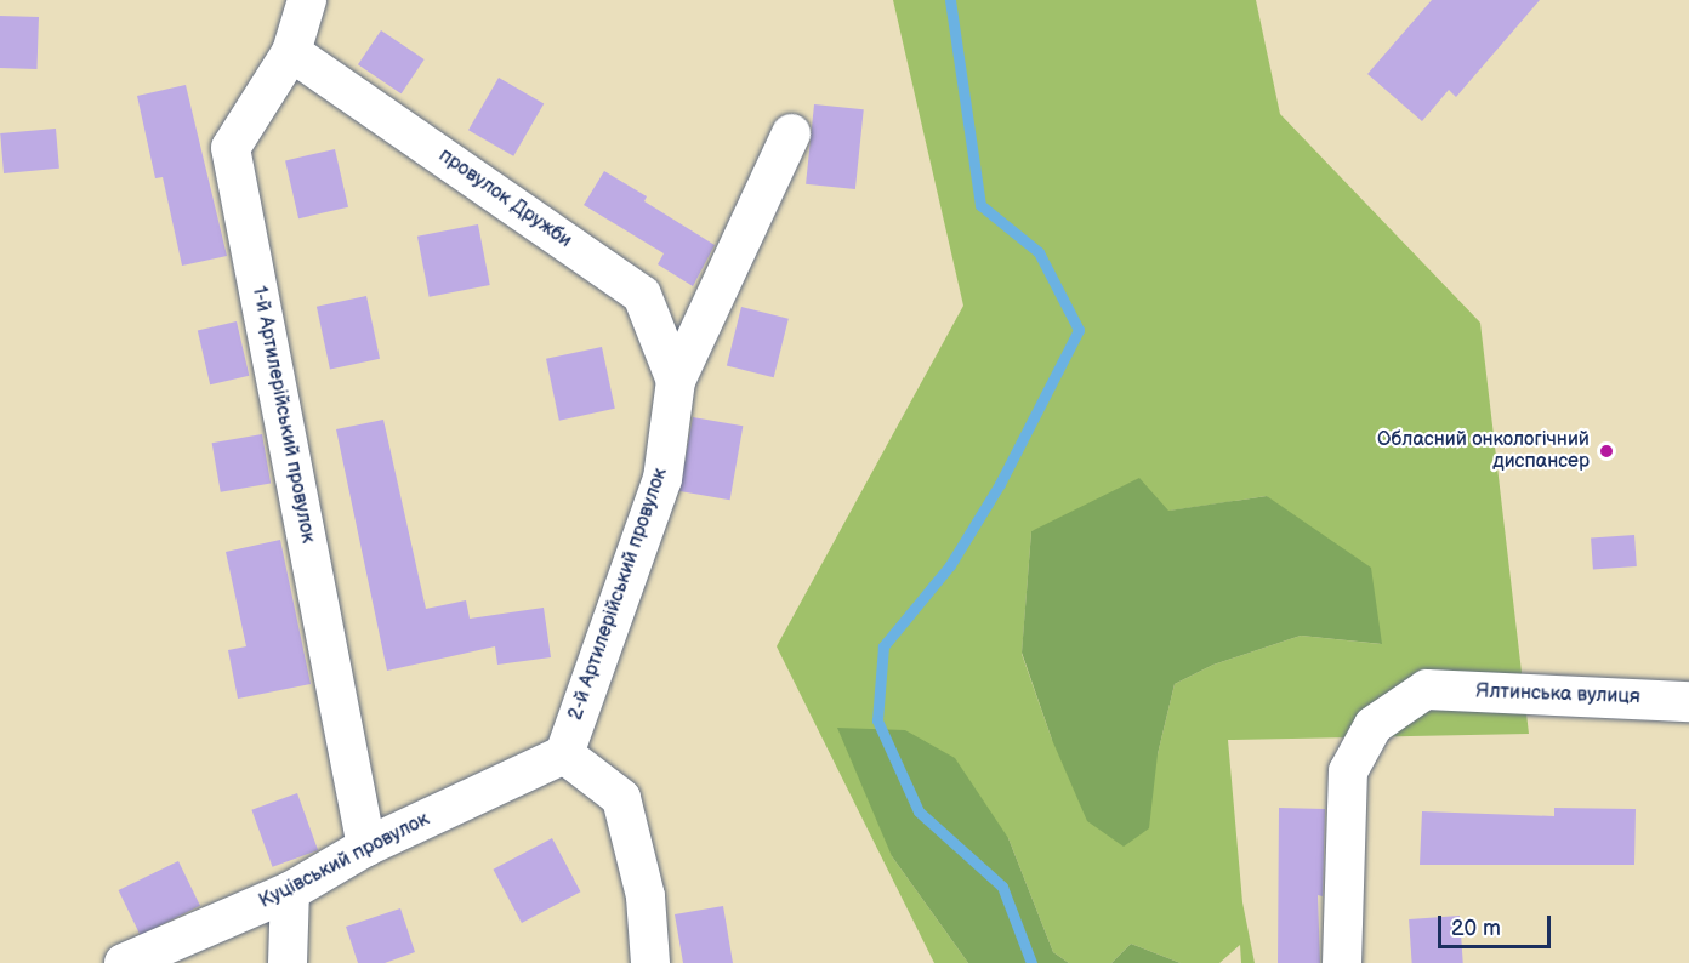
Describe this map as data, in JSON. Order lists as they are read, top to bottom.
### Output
{
  "streets": {
    "street": [
      "провулок Дружби",
      "1-й Артилерійський провулок",
      "2-й Артилерійський провулок",
      "Ялтинська вулиця",
      "Куцівський провулок"
    ]
  },
  "crossings": [
    ["провулок Дружби", "1-й Артилерійський провулок"],
    ["провулок Дружби", "2-й Артилерійський провулок"],
    ["1-й Артилерійський провулок", "Куцівський провулок"],
    ["2-й Артилерійський провулок", "Куцівський провулок"]
  ],
  "places": ["Обласний онкологічний диспансер"],
  "scale_bar": "20 m"
}
